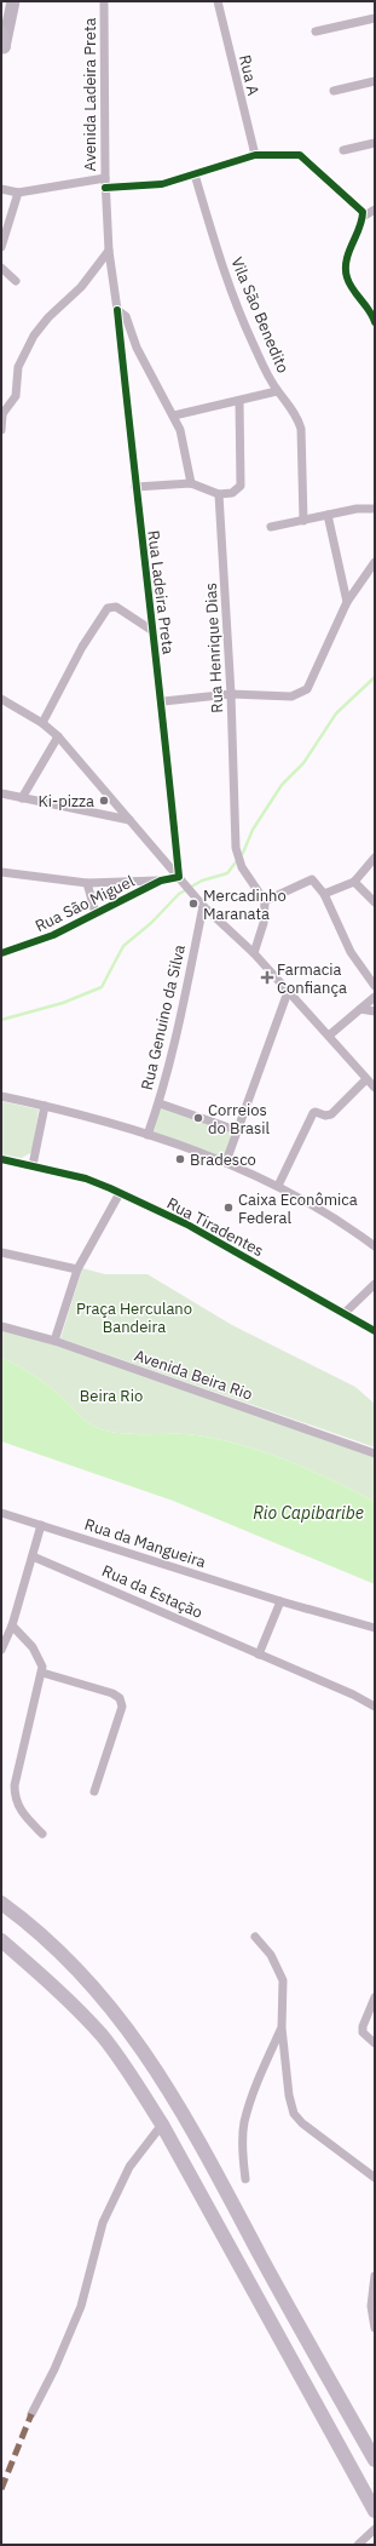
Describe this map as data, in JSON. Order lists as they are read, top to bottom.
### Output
{
  "streets": {
    "street": [
      "Rua A",
      "Avenida Ladeira Preta",
      "Vila São Benedito",
      "Rua Ladeira Preta",
      "Rua Henrique Dias",
      "Rua São Miguel",
      "Rua Genuino da Silva",
      "Rua Tiradentes",
      "Avenida Beira Rio",
      "Rua da Mangueira",
      "Rua da Estação"
    ]
  },
  "crossings": [
    ["Avenida Ladeira Preta", "Rua Ladeira Preta"],
    ["Rua Ladeira Preta", "Rua São Miguel"]
  ],
  "water": ["Rio Capibaribe"],
  "parks": ["Praça Herculano Bandeira", "Beira Rio"],
  "places": {
    "other": [
      "Ki-pizza",
      "Mercadinho Maranata",
      "Correios do Brasil",
      "Bradesco",
      "Caixa Econômica Federal"
    ],
    "health": ["Farmacia Confiança"]
  }
}
